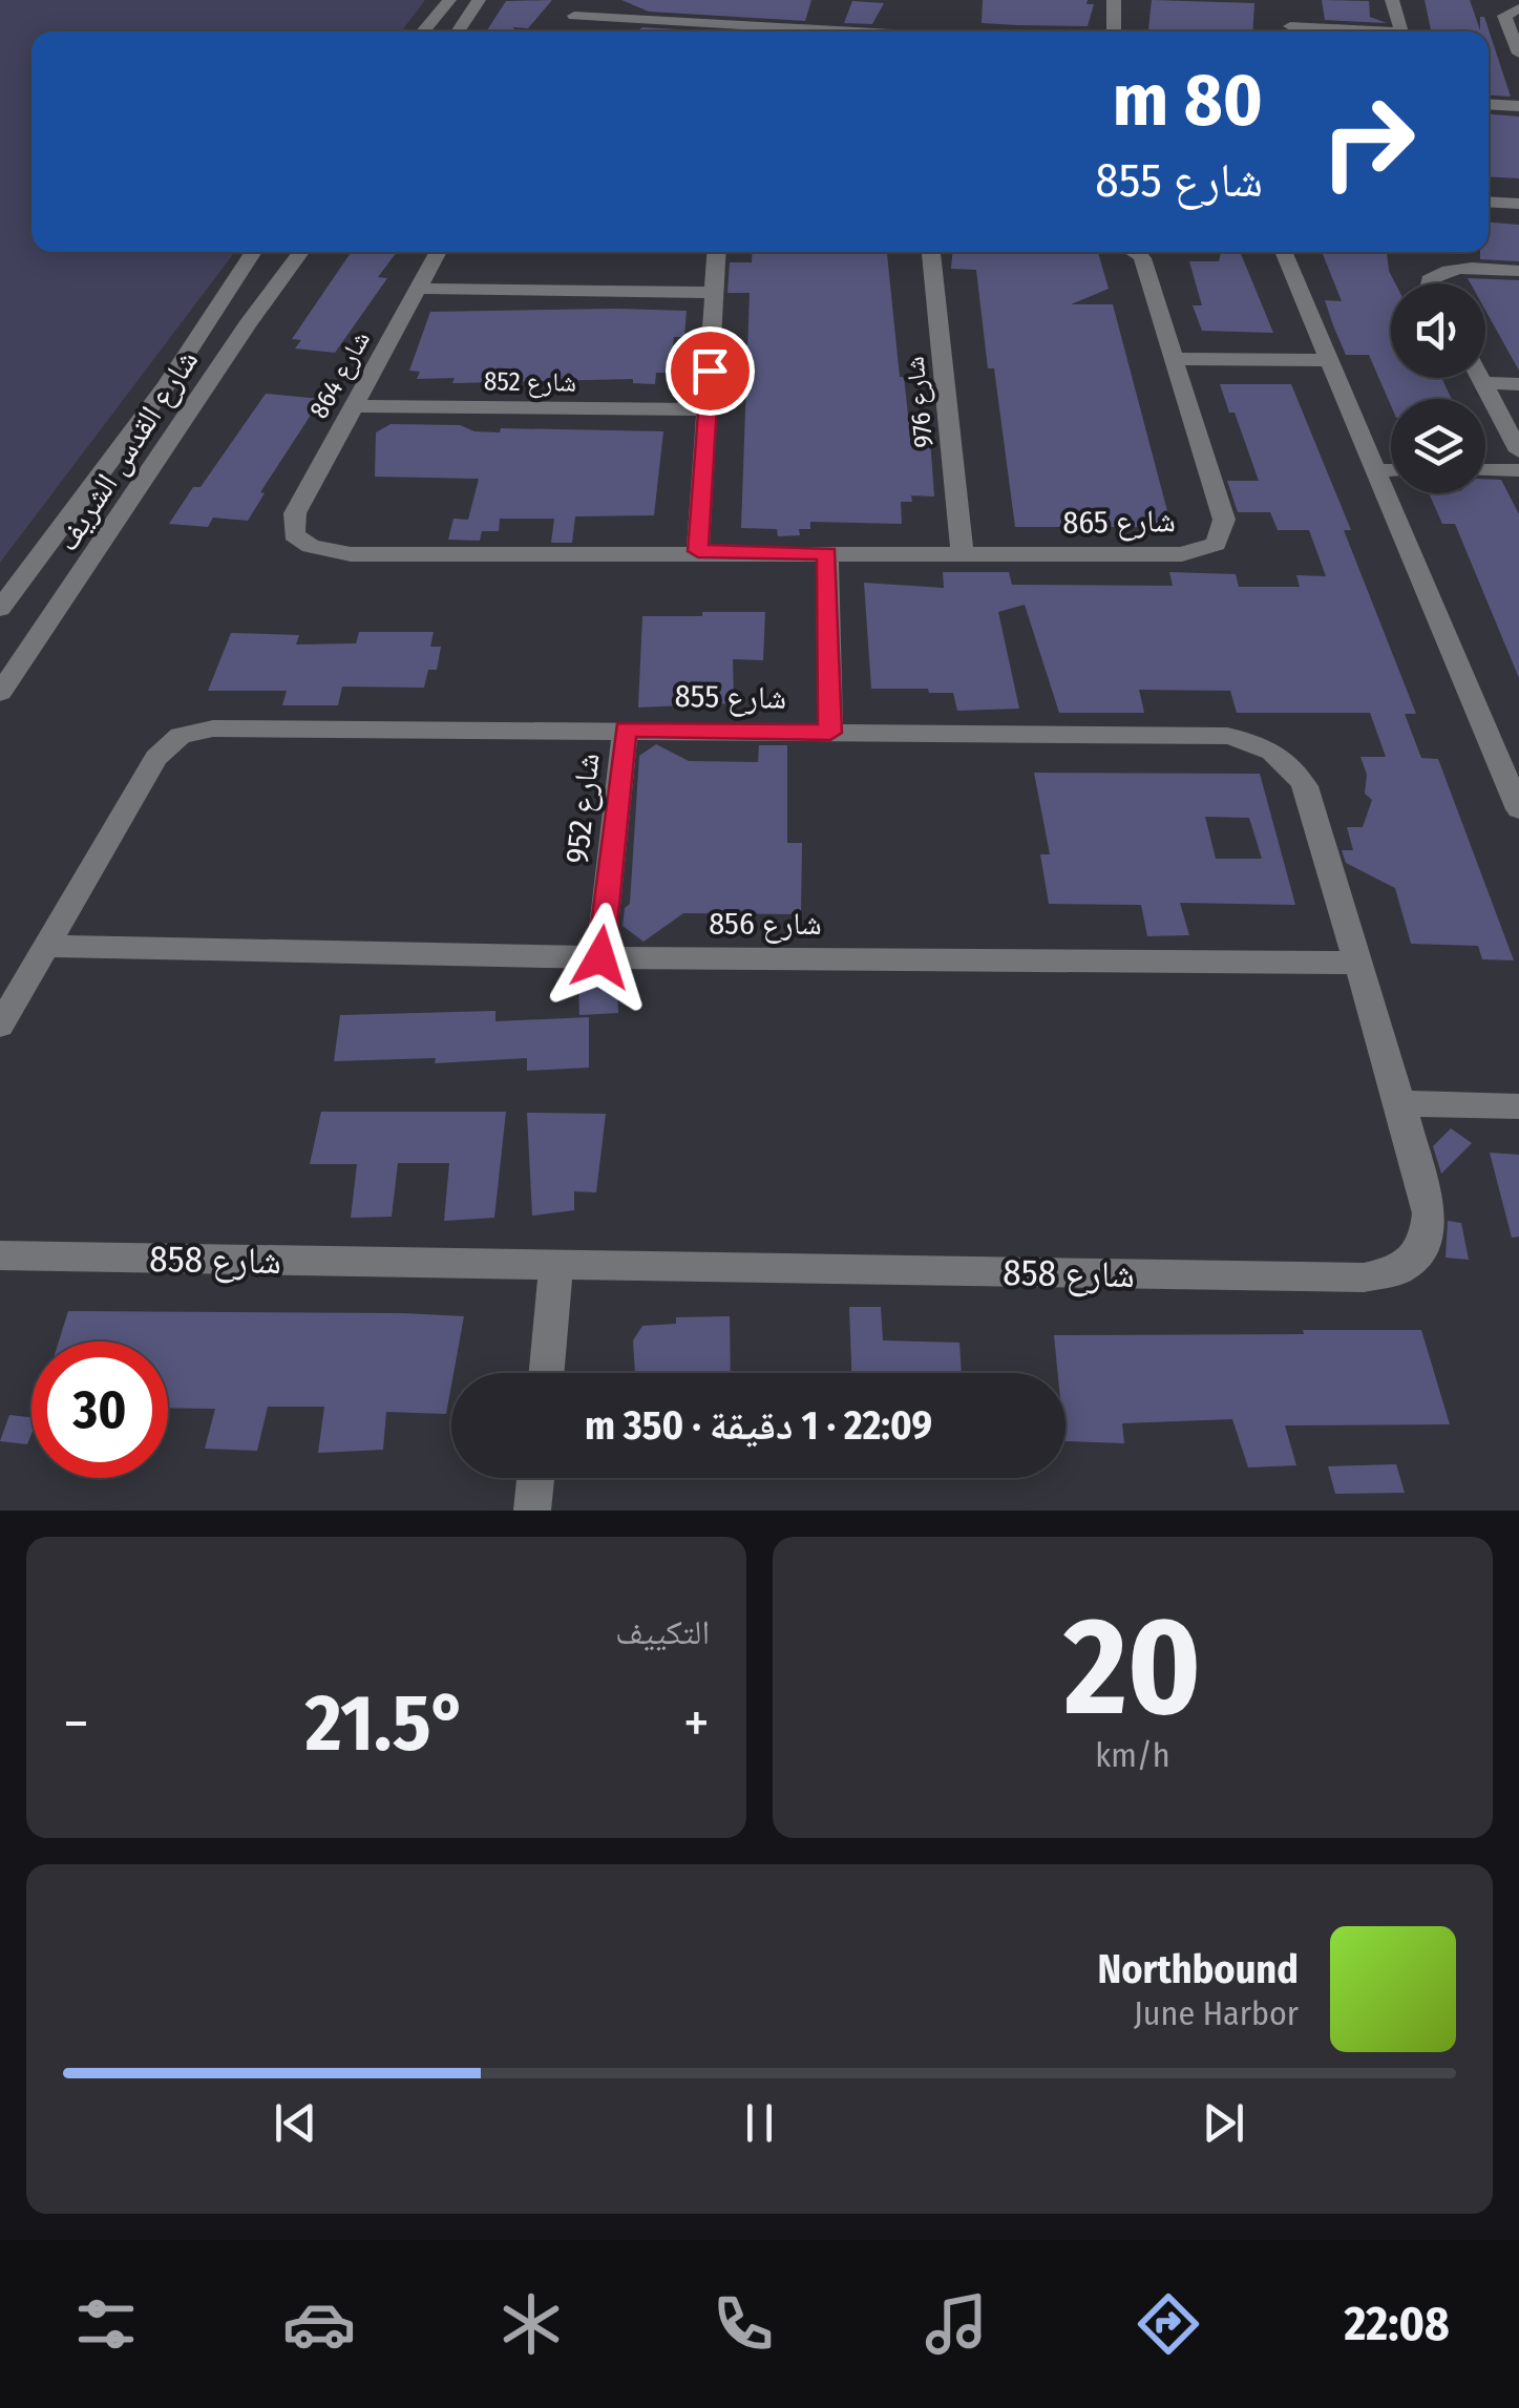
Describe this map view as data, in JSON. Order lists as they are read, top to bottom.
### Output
{
  "streets": {
    "street": [
      "شارع 864",
      "شارع 852",
      "شارع 976",
      "شارع القدس الشريف",
      "شارع 865",
      "شارع 855",
      "شارع 952",
      "شارع 856",
      "شارع 858"
    ]
  },
  "crossings": [
    ["شارع 864", "شارع 852"],
    ["شارع 864", "شارع 865"],
    ["شارع 976", "شارع 865"],
    ["شارع 855", "شارع 952"],
    ["شارع 855", "شارع 856"],
    ["شارع 855", "شارع 858"],
    ["شارع 952", "شارع 856"],
    ["شارع 856", "شارع 858"]
  ],
  "page": {
    "turn": ["80 m", "شارع 855"],
    "limit": "30",
    "trip": "22:09 · 1 دقيقة · 350 m",
    "tile": [
      ["20", "km/h"],
      "التكييف"
    ],
    "heat": ["−", "21.5°", "+"],
    "song": ["Northbound", "June Harbor"],
    "tabs": "22:08"
  }
}
